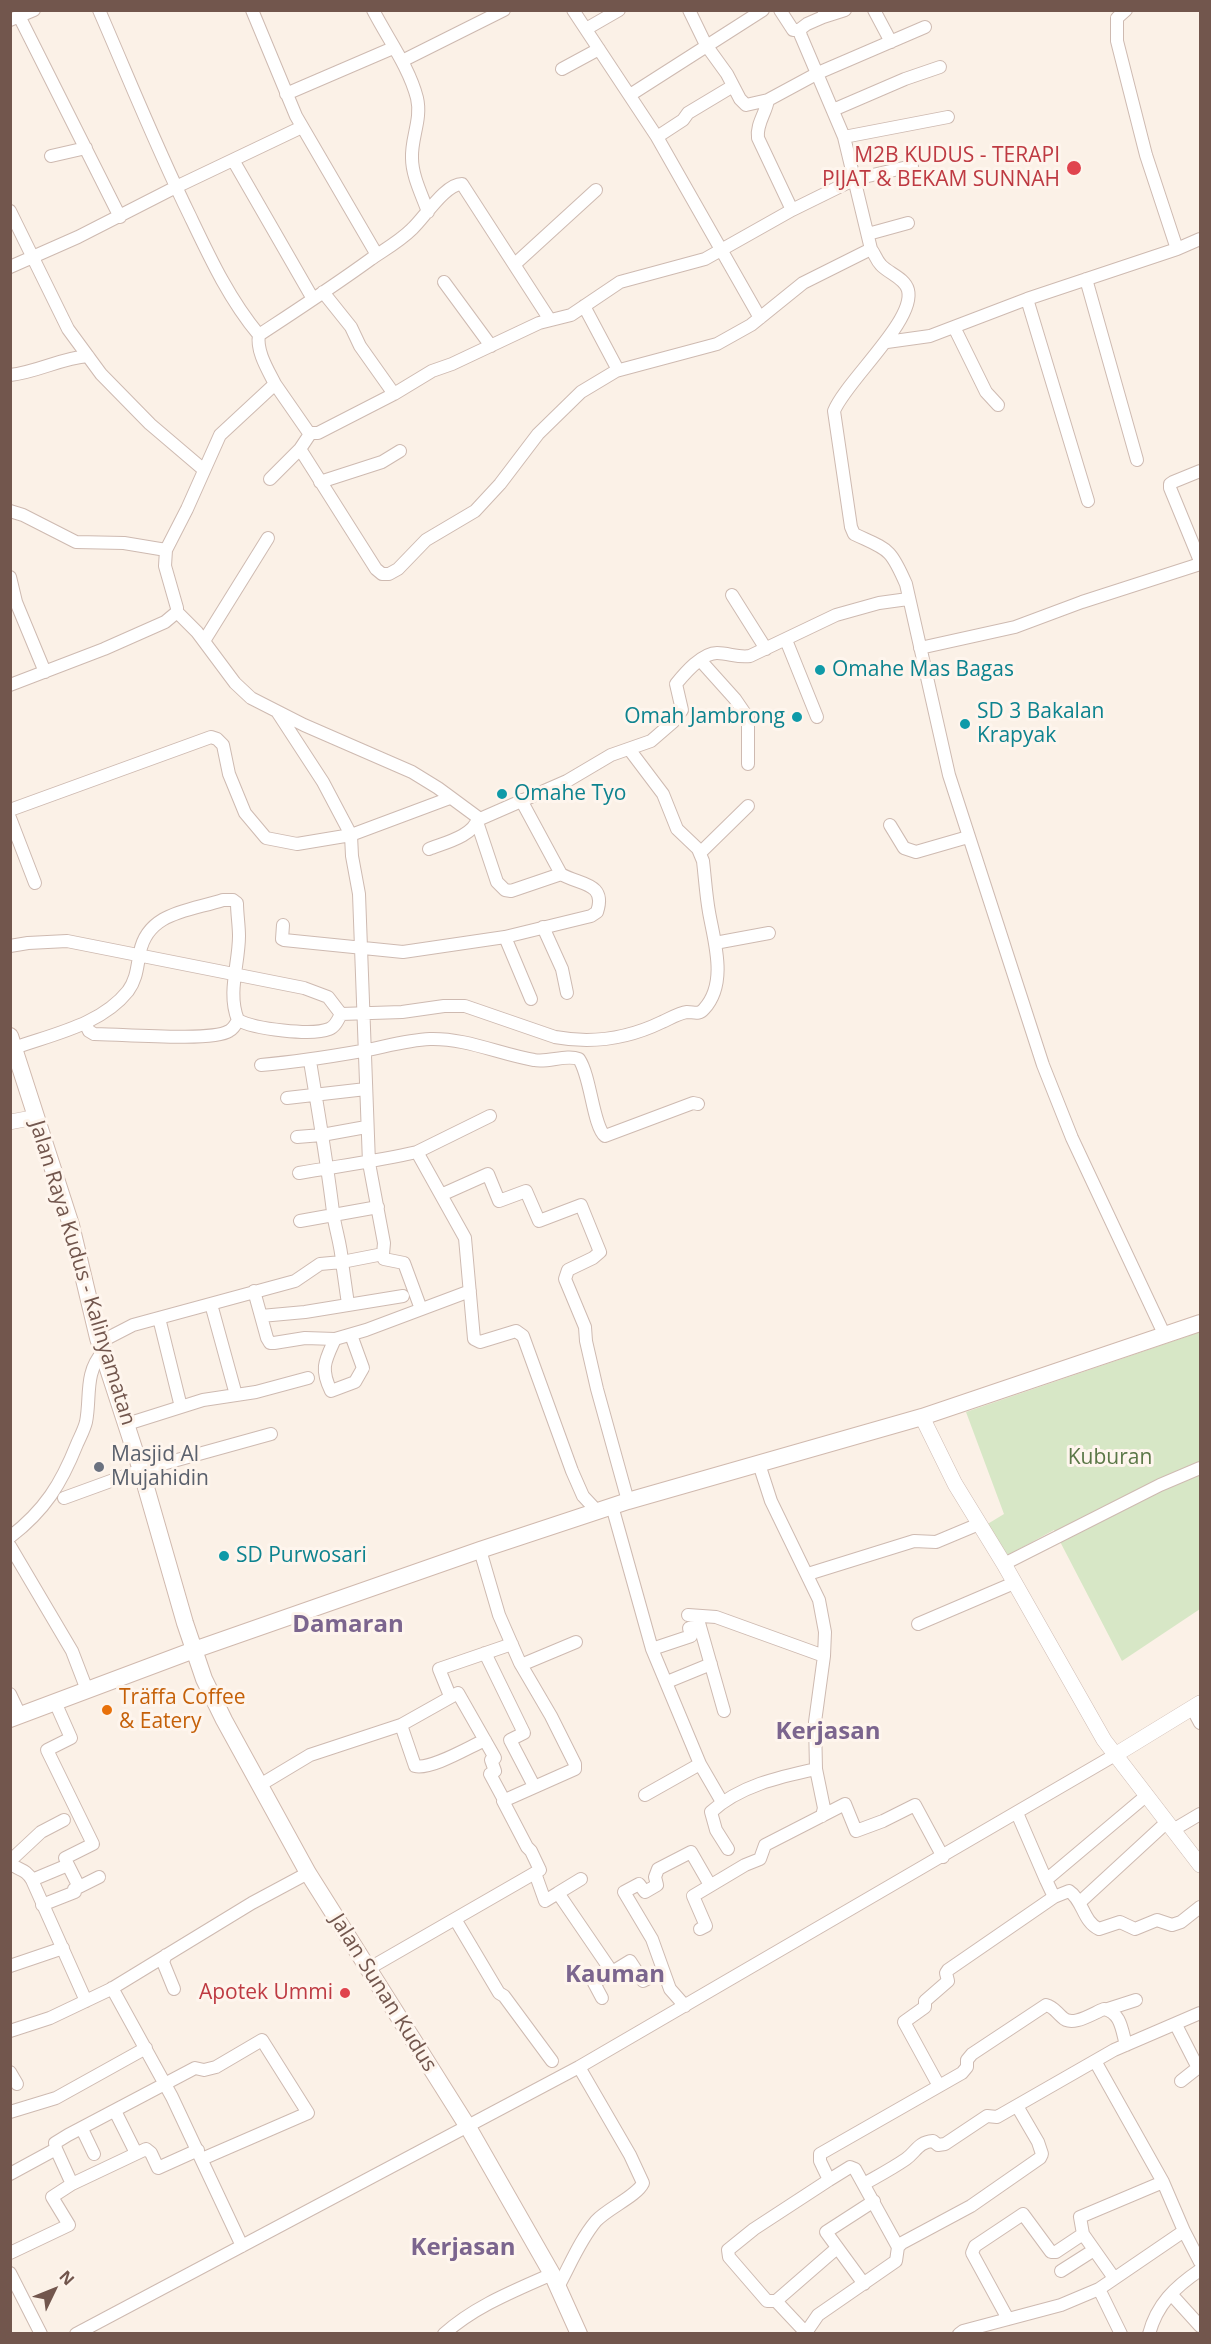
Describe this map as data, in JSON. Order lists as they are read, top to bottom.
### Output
{
  "streets": {
    "main road": ["Jalan Raya Kudus - Kalinyamatan", "Jalan Sunan Kudus"]
  },
  "crossings": [
    ["Jalan Raya Kudus - Kalinyamatan", "Jalan Sunan Kudus"]
  ],
  "districts": [
    "Damaran",
    "Kerjasan",
    "Kauman",
    "Kerjasan"
  ],
  "parks": ["Kuburan"],
  "places": [
    "M2B KUDUS - TERAPI PIJAT & BEKAM SUNNAH",
    "Omahe Mas Bagas",
    "Omah Jambrong",
    "SD 3 Bakalan Krapyak",
    "Omahe Tyo",
    "Masjid Al Mujahidin",
    "SD Purwosari",
    "Träffa Coffee & Eatery",
    "Apotek Ummi"
  ],
  "north": "top right"
}
